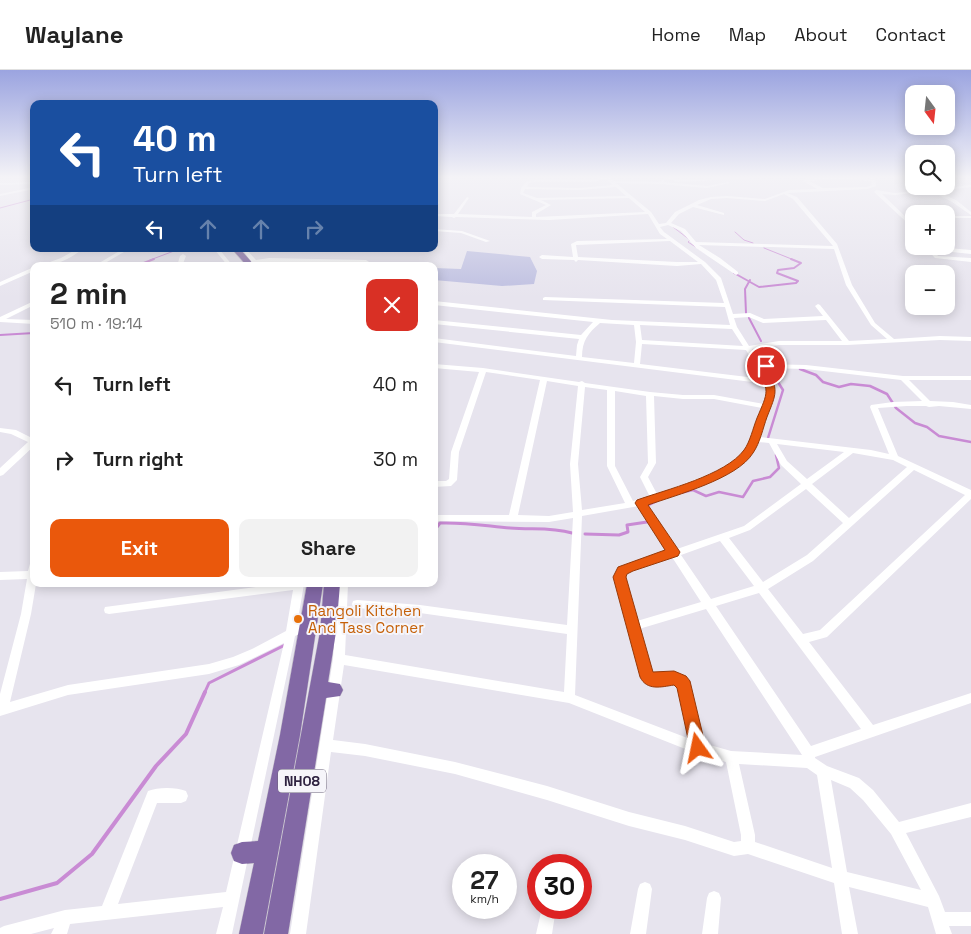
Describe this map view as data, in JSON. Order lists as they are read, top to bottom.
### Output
{
  "streets": {
    "main road": ["NH08"]
  },
  "places": ["Rangoli Kitchen And Tass Corner"],
  "north": "bottom",
  "page": {
    "header": "Waylane",
    "nav": [
      "Home",
      "Map",
      "About",
      "Contact"
    ],
    "map_buttons": ["+", "−"],
    "turn": ["40 m", "Turn left"],
    "heading": ["2 min", "510 m · 19:14"],
    "list": [
      {
        "name": "Turn left",
        "value": "40 m"
      },
      {
        "name": "Turn right",
        "value": "30 m"
      }
    ],
    "buttons": ["Exit", "Share"],
    "speed": "27 km/h",
    "limit": "30"
  }
}
